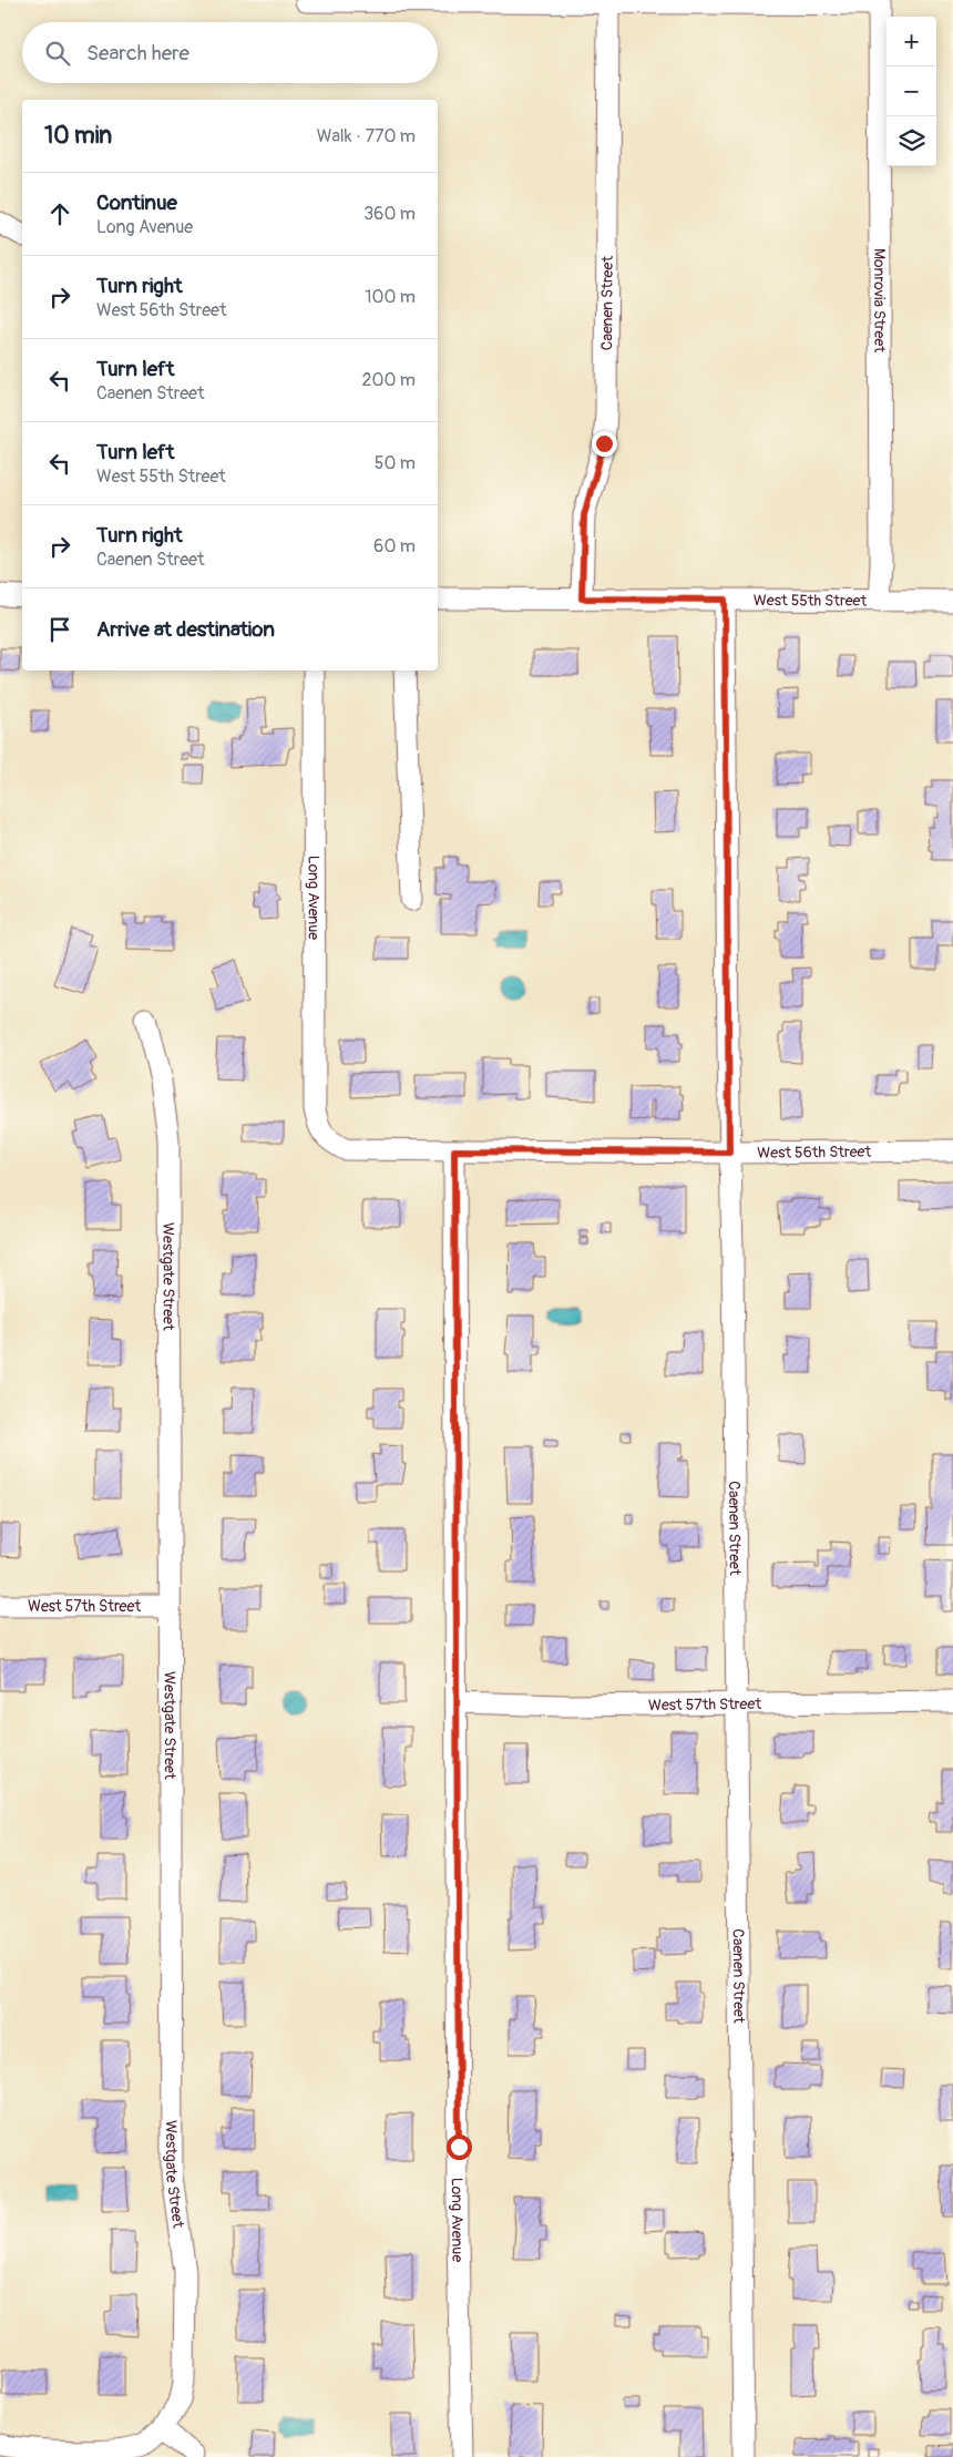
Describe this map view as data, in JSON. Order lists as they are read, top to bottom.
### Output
{
  "streets": {
    "street": [
      "Monrovia Street",
      "Caenen Street",
      "West 55th Street",
      "Long Avenue",
      "West 56th Street",
      "Westgate Street",
      "West 57th Street"
    ]
  },
  "crossings": [
    ["Monrovia Street", "West 55th Street"],
    ["Caenen Street", "West 55th Street"],
    ["Caenen Street", "West 56th Street"],
    ["Caenen Street", "West 57th Street"],
    ["Long Avenue", "West 56th Street"],
    ["Long Avenue", "West 57th Street"],
    ["Westgate Street", "West 57th Street"]
  ],
  "page": {
    "map_buttons": ["+", "−"],
    "search": "Search here",
    "heading": ["10 min", "Walk · 770 m"],
    "list": [
      ["Continue", "Long Avenue", "360 m"],
      ["Turn right", "West 56th Street", "100 m"],
      ["Turn left", "Caenen Street", "200 m"],
      ["Turn left", "West 55th Street", "50 m"],
      ["Turn right", "Caenen Street", "60 m"],
      "Arrive at destination"
    ]
  }
}
